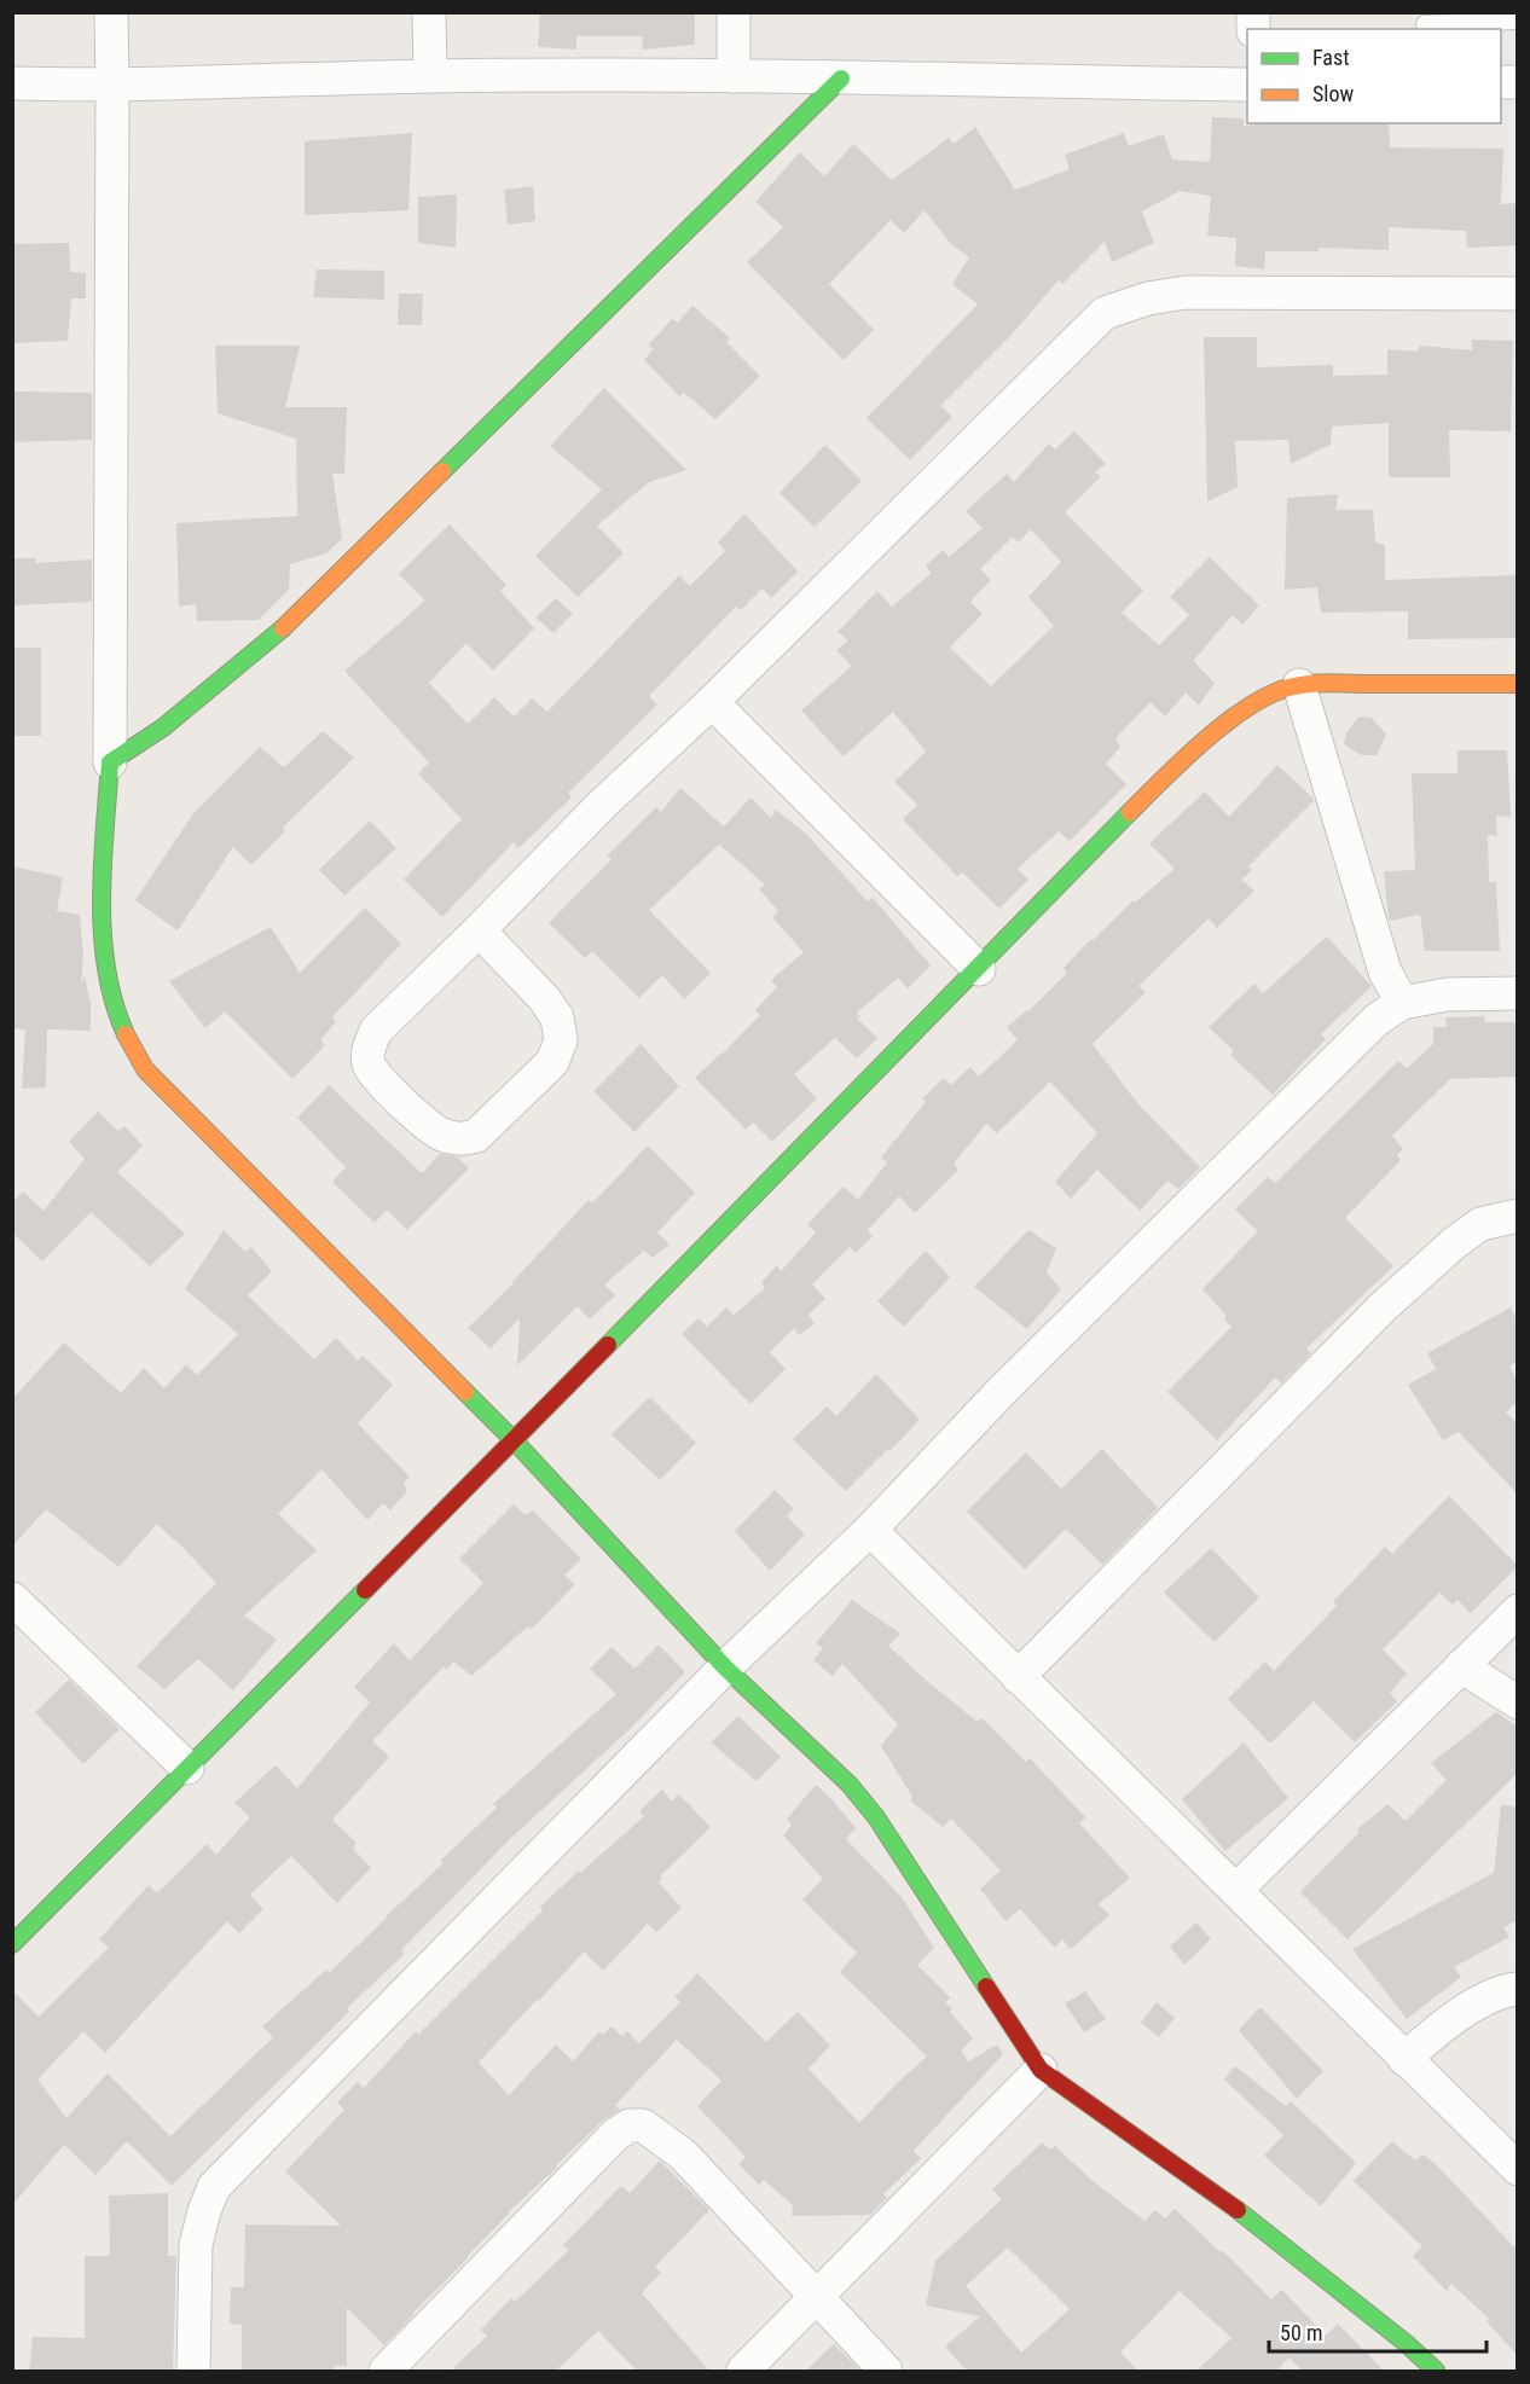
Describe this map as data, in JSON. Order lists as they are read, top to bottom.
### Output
{
  "legend": ["Fast", "Slow"],
  "scale_bar": "50 m"
}
